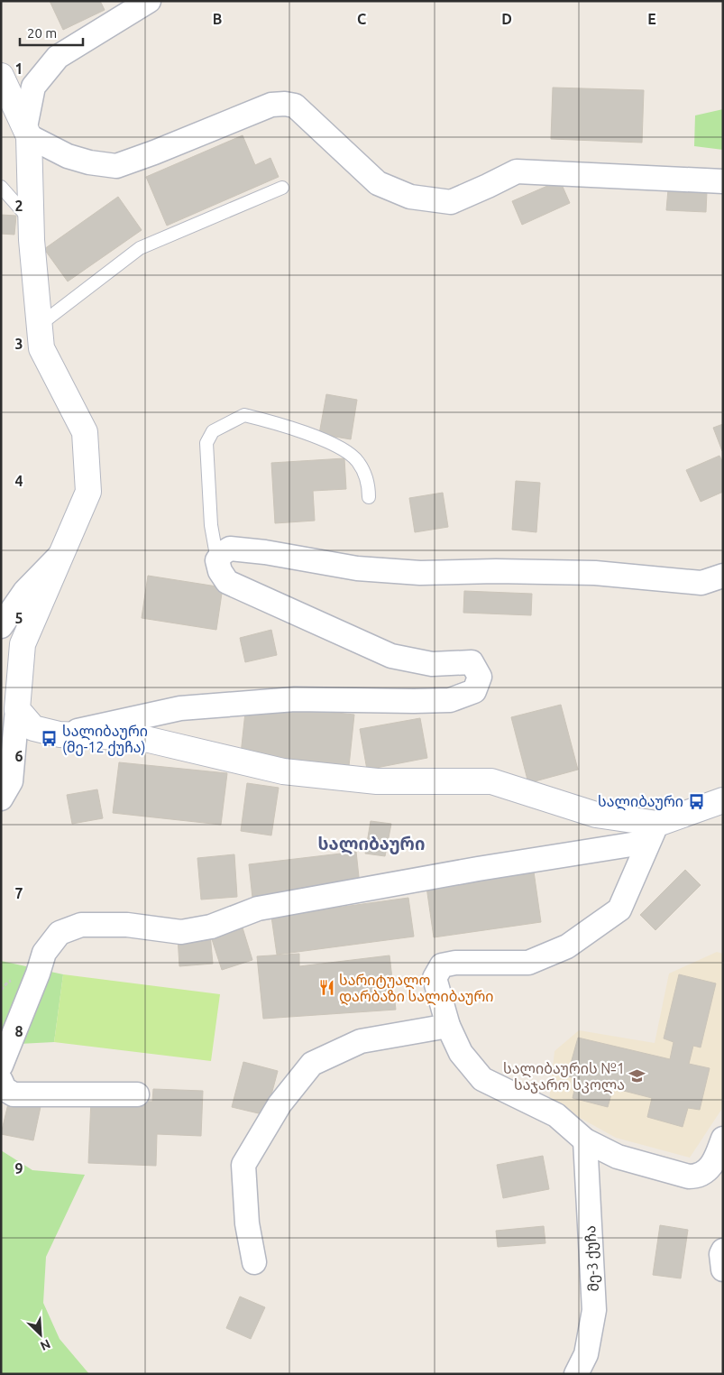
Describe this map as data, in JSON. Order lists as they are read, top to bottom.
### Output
{
  "streets": {
    "street": ["მე-3 ქუჩა"]
  },
  "districts": ["სალიბაური"],
  "places": {
    "bus stop": ["სალიბაური (მე-12 ქუჩა)", "სალიბაური"],
    "restaurant": ["სარიტუალო დარბაზი სალიბაური"],
    "school or university": ["სალიბაურის №1 საჯარო სკოლა"]
  },
  "scale_bar": "20 m",
  "north": "bottom right",
  "grid": {
    "columns": [
      "B",
      "C",
      "D",
      "E"
    ],
    "rows": [
      "1",
      "2",
      "3",
      "4",
      "5",
      "6",
      "7",
      "8",
      "9"
    ]
  }
}
